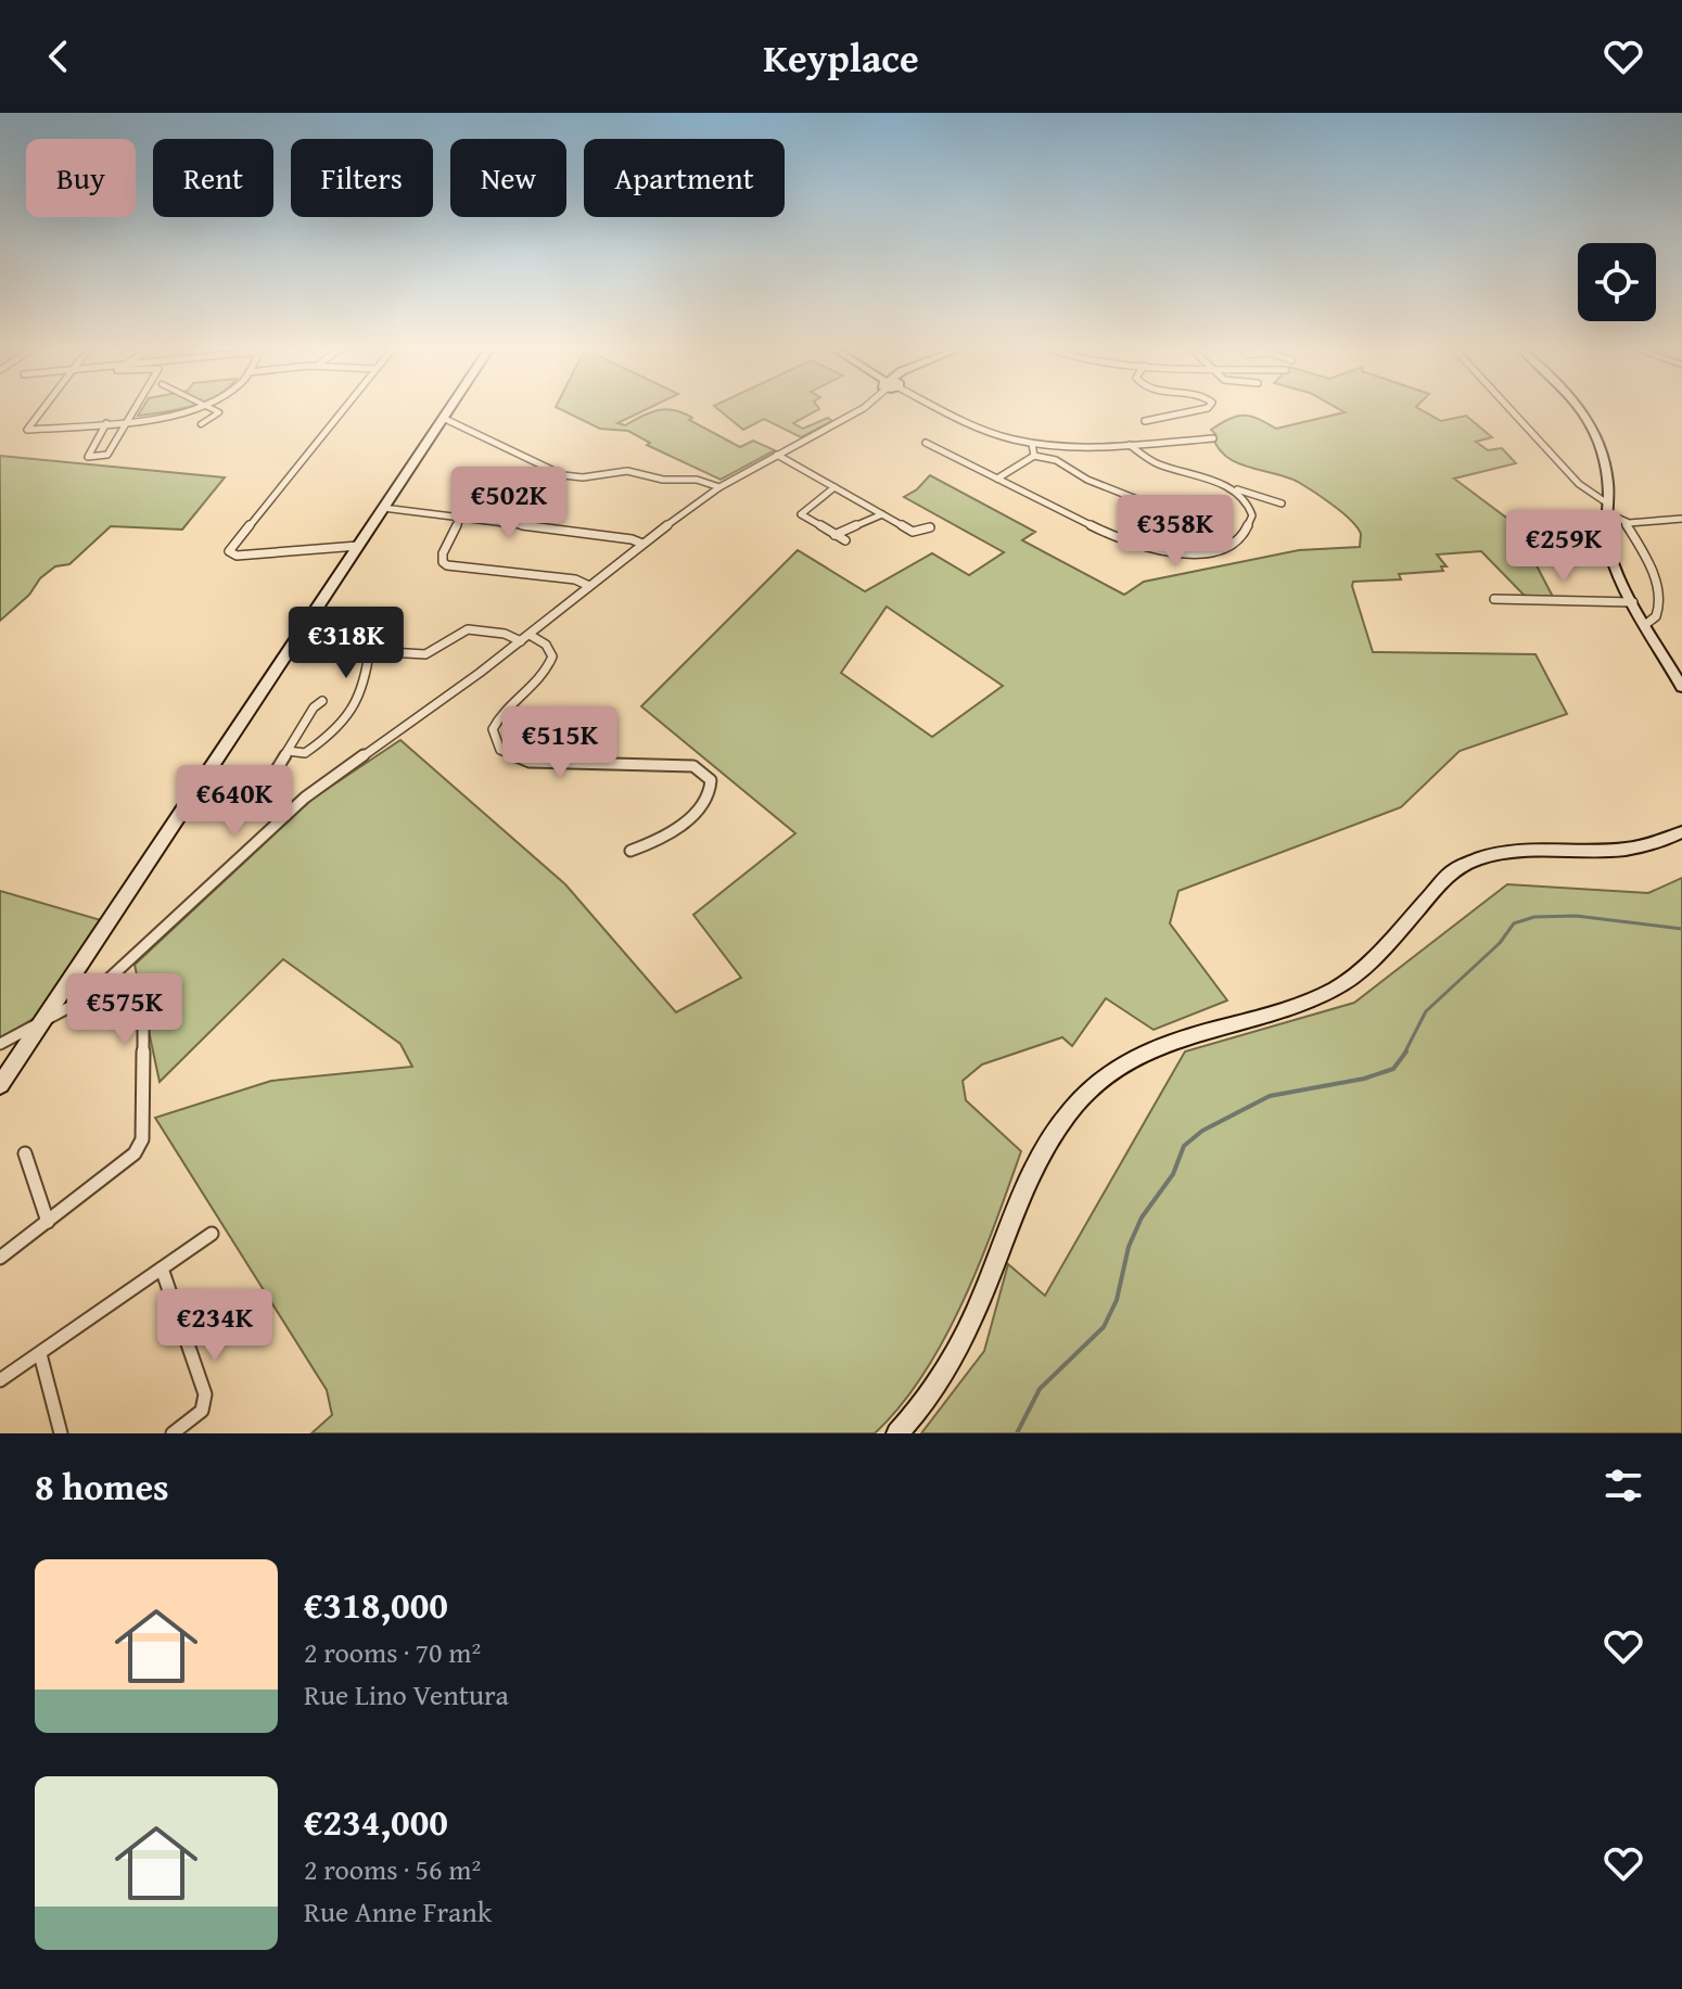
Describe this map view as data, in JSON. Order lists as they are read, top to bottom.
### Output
{
  "page": {
    "header": "Keyplace",
    "chip": [
      "Buy",
      "Rent",
      "Filters",
      "New",
      "Apartment"
    ],
    "price": [
      "€502K",
      "€358K",
      "€259K",
      "€318K",
      "€515K",
      "€640K",
      "€575K",
      "€234K"
    ],
    "heading": "8 homes",
    "list": [
      {
        "name": "€318,000",
        "note": "2 rooms · 70 m² · Rue Lino Ventura"
      },
      {
        "name": "€234,000",
        "note": "2 rooms · 56 m² · Rue Anne Frank"
      }
    ]
  }
}
